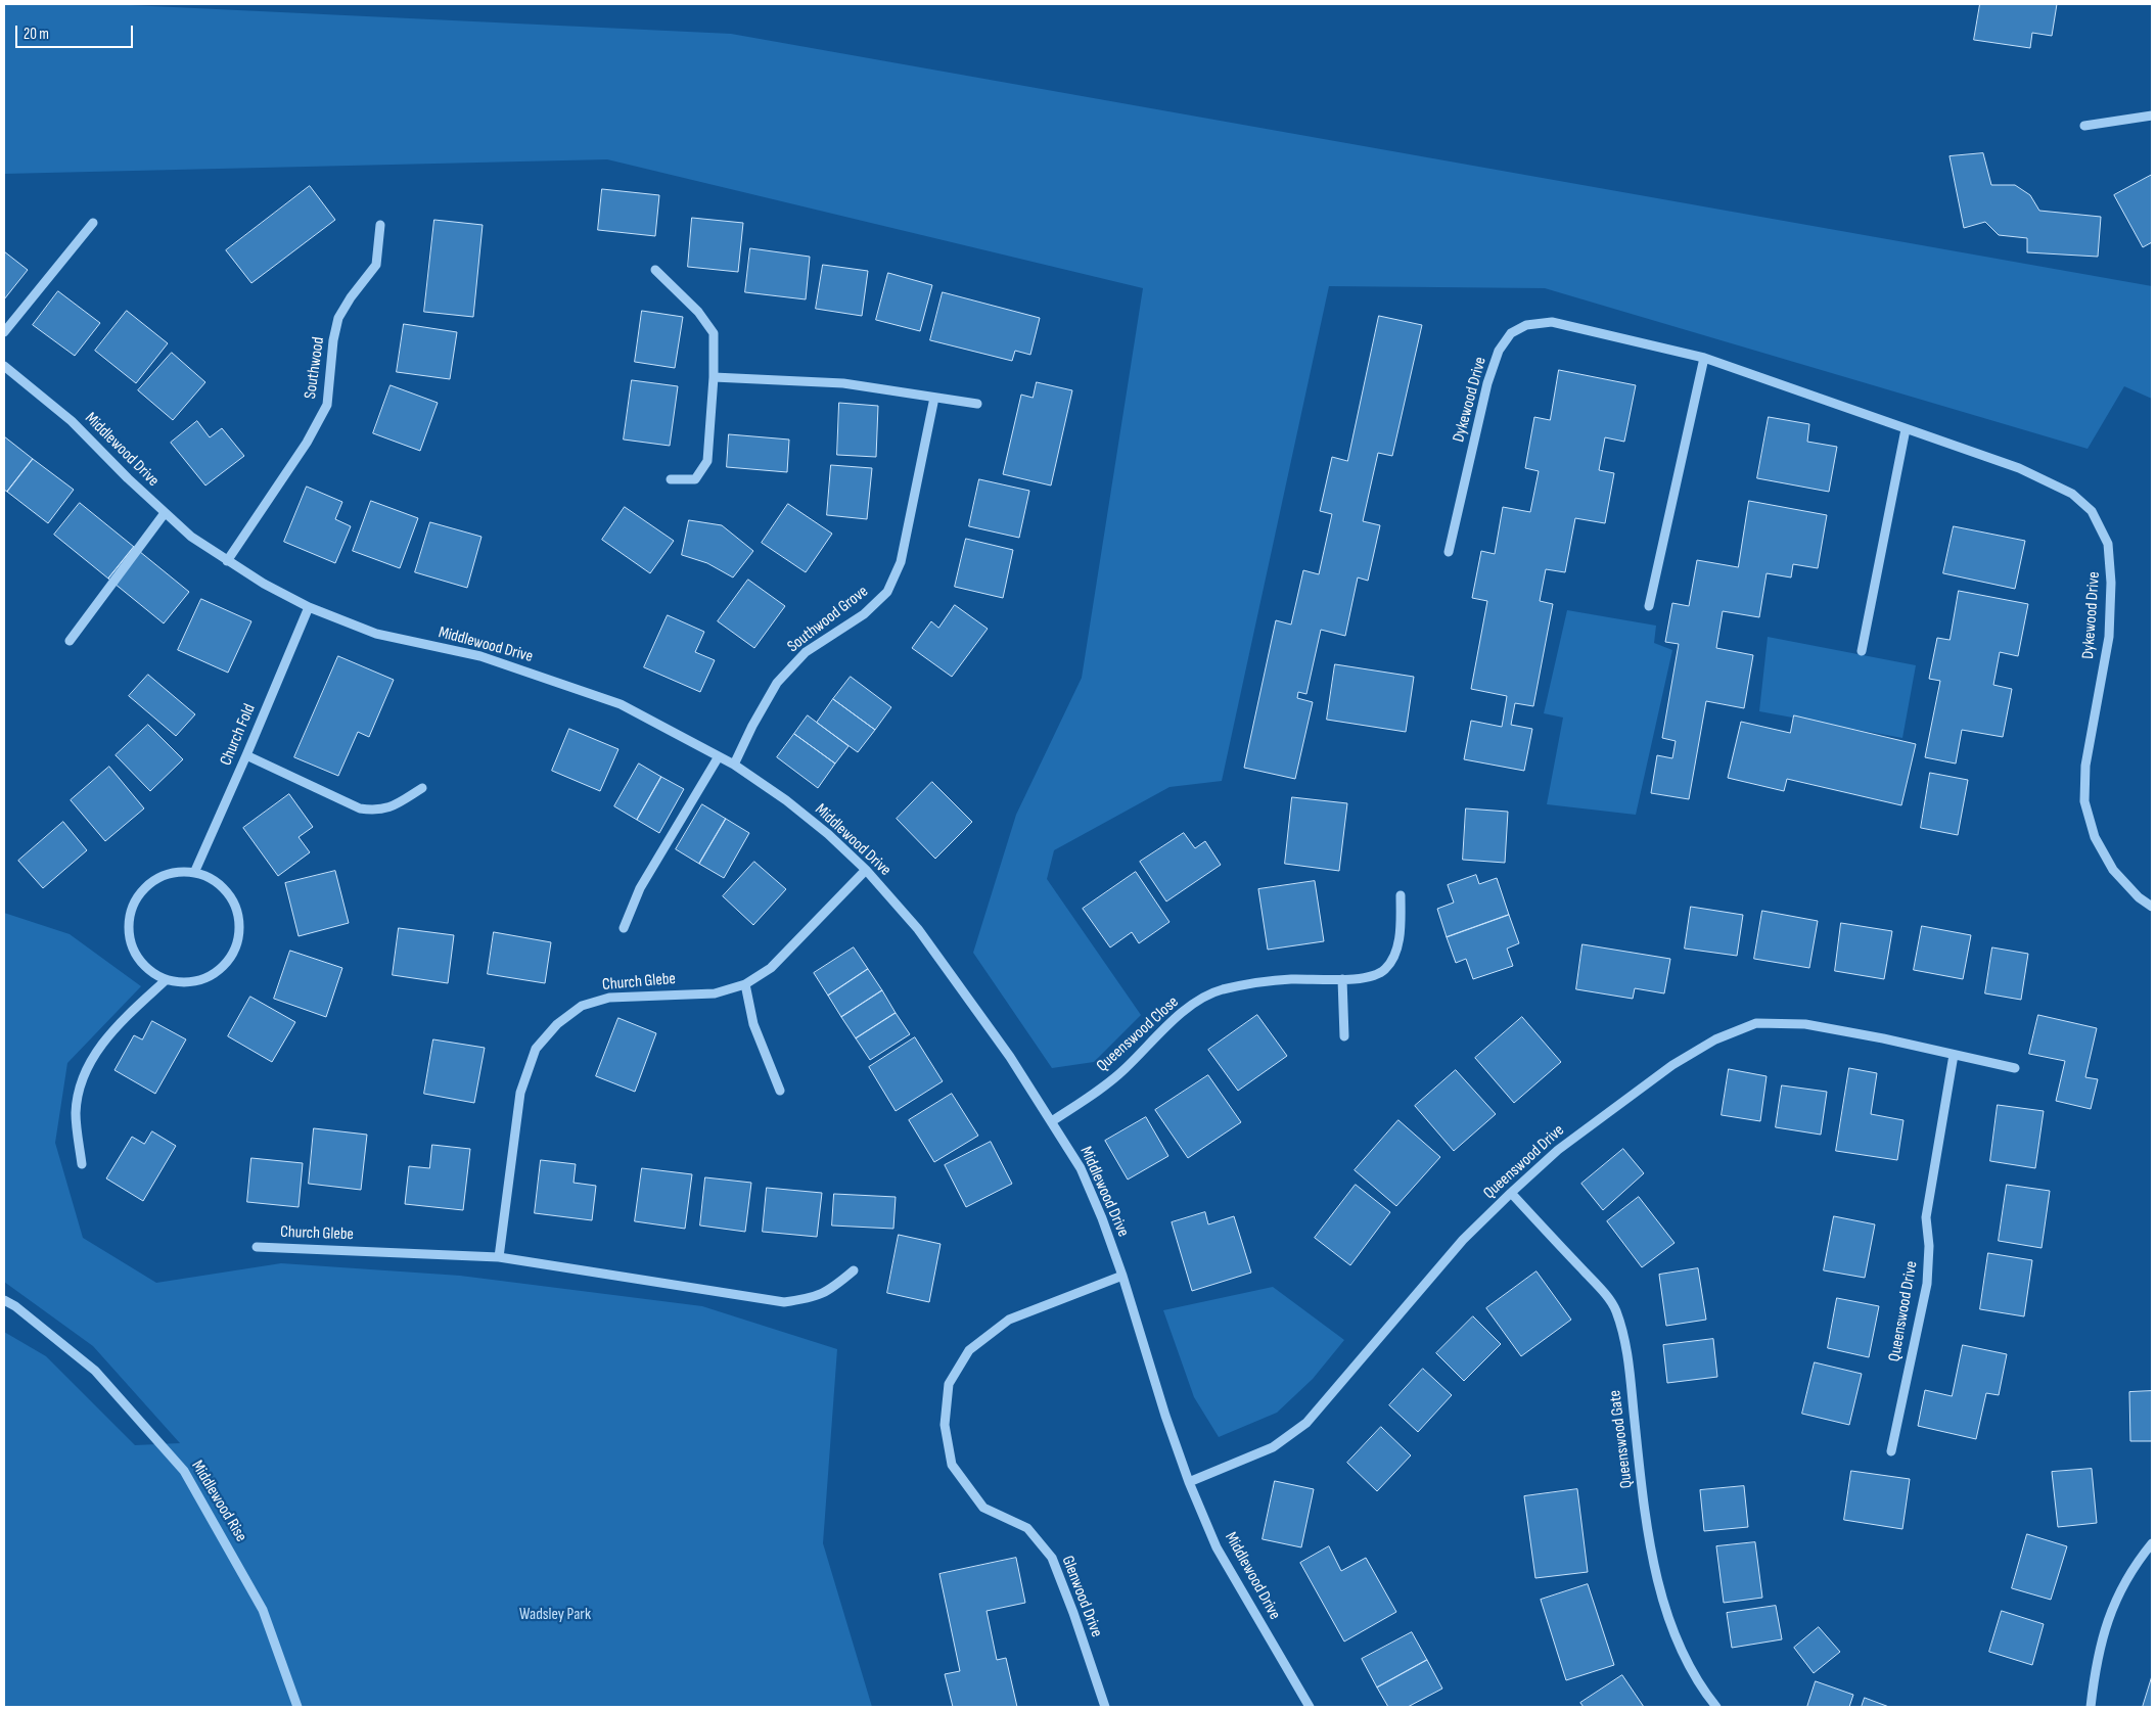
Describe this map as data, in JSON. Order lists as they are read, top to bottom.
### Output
{
  "streets": {
    "street": [
      "Southwood",
      "Dykewood Drive",
      "Middlewood Drive",
      "Southwood Grove",
      "Church Fold",
      "Church Glebe",
      "Queenswood Close",
      "Queenswood Drive",
      "Queenswood Gate",
      "Middlewood Rise",
      "Glenwood Drive"
    ]
  },
  "crossings": [
    ["Southwood", "Middlewood Drive"],
    ["Middlewood Drive", "Southwood Grove"],
    ["Middlewood Drive", "Church Fold"],
    ["Middlewood Drive", "Church Glebe"],
    ["Middlewood Drive", "Queenswood Close"],
    ["Middlewood Drive", "Queenswood Drive"],
    ["Middlewood Drive", "Glenwood Drive"],
    ["Queenswood Drive", "Queenswood Gate"]
  ],
  "parks": ["Wadsley Park"],
  "scale_bar": "20 m"
}
